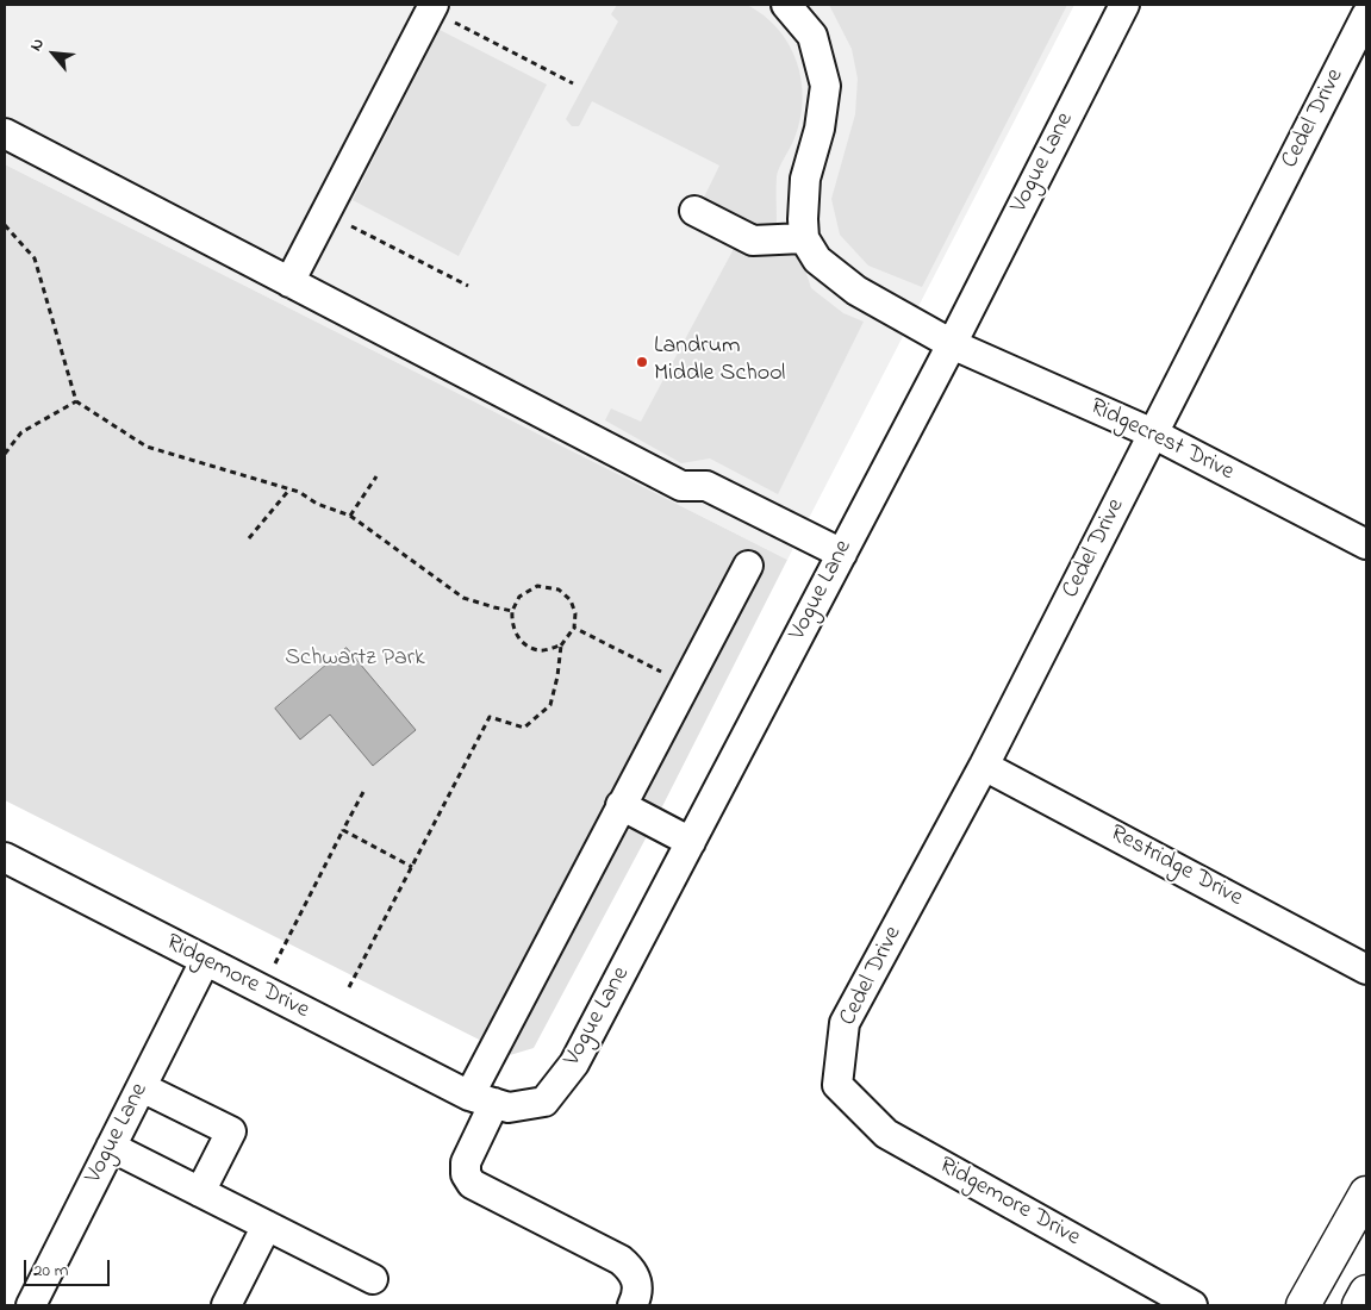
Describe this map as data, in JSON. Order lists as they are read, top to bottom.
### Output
{
  "streets": {
    "street": [
      "Cedel Drive",
      "Vogue Lane",
      "Ridgecrest Drive",
      "Restridge Drive",
      "Ridgemore Drive"
    ]
  },
  "crossings": [
    ["Cedel Drive", "Ridgecrest Drive"],
    ["Cedel Drive", "Restridge Drive"],
    ["Cedel Drive", "Ridgemore Drive"],
    ["Vogue Lane", "Ridgecrest Drive"],
    ["Vogue Lane", "Ridgemore Drive"]
  ],
  "parks": ["Schwartz Park"],
  "places": ["Landrum Middle School"],
  "scale_bar": "20 m",
  "north": "top left"
}
